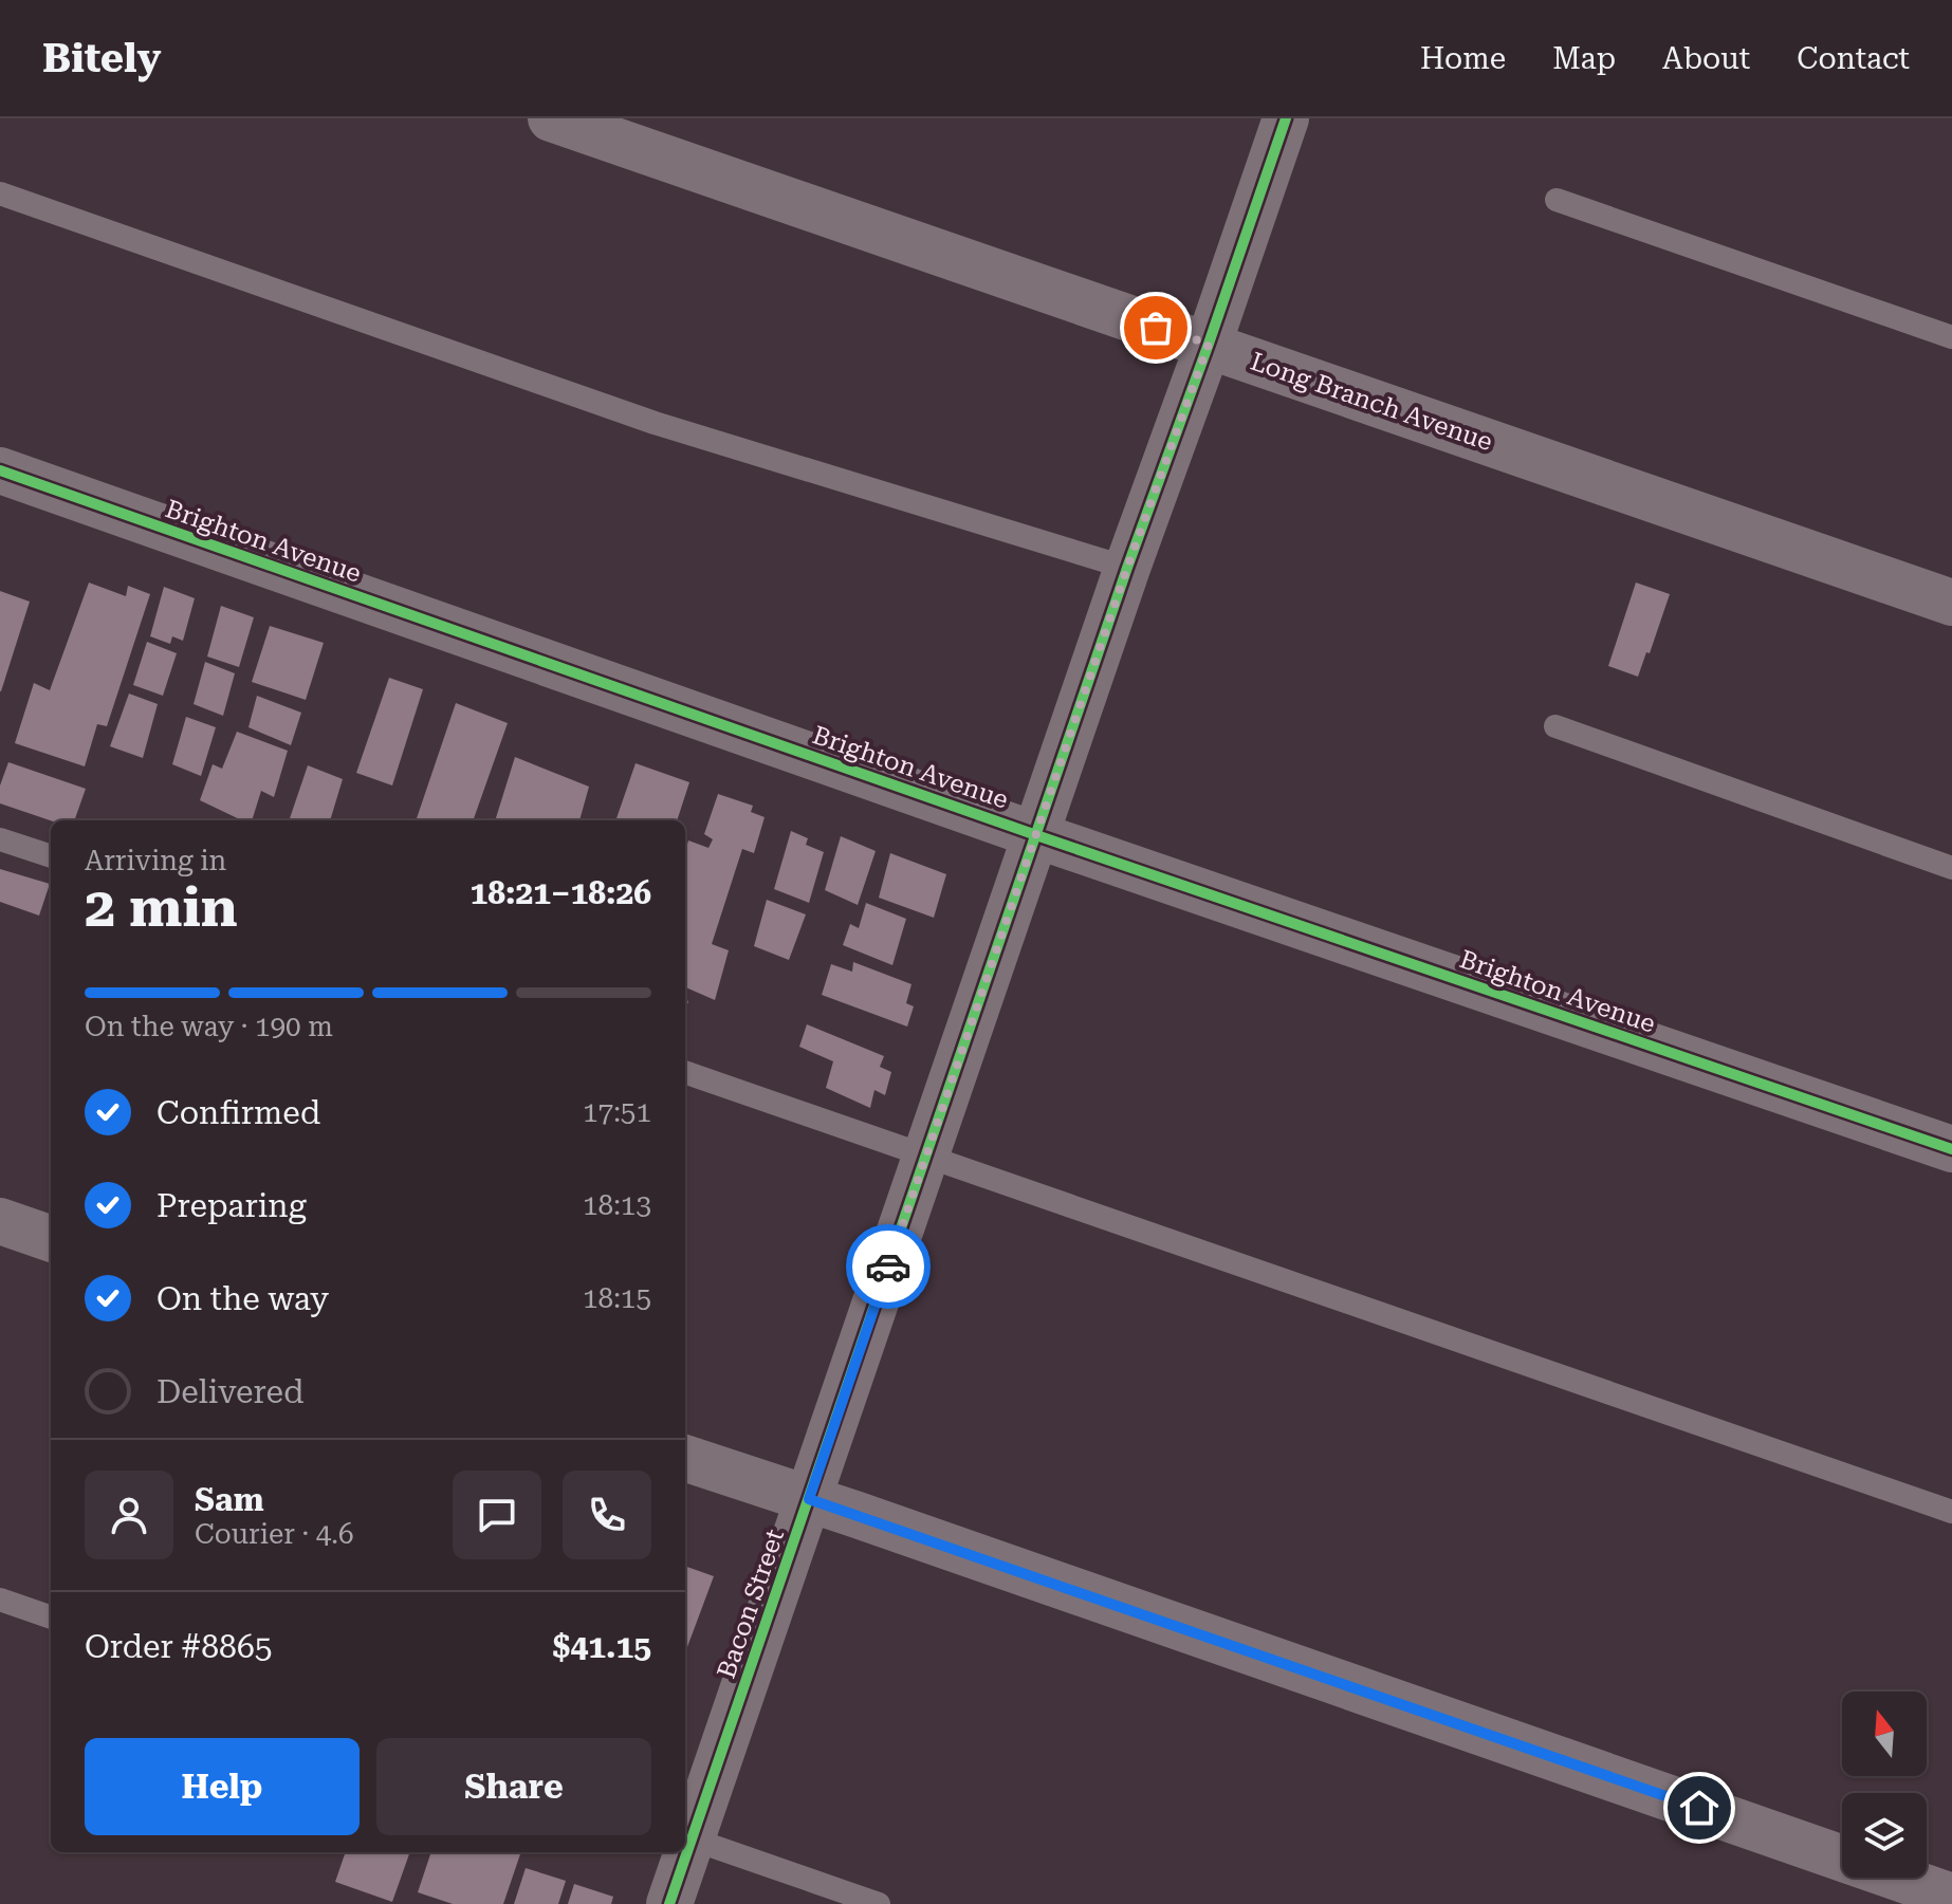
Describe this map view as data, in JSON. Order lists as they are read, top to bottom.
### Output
{
  "streets": {
    "street": ["Long Branch Avenue", "Brighton Avenue", "Bacon Street"]
  },
  "crossings": [
    ["Long Branch Avenue", "Bacon Street"],
    ["Brighton Avenue", "Bacon Street"]
  ],
  "north": "top",
  "page": {
    "header": "Bitely",
    "nav": [
      "Home",
      "Map",
      "About",
      "Contact"
    ],
    "heading": ["2 min", "Arriving in", "18:21–18:26"],
    "panel": [
      "Sam",
      "Courier · 4.6",
      "Order #8865",
      "$41.15"
    ],
    "bar": "On the way · 190 m",
    "list": [
      ["Confirmed", "17:51"],
      ["Preparing", "18:13"],
      ["On the way", "18:15"],
      "Delivered"
    ],
    "buttons": ["Help", "Share"]
  }
}
